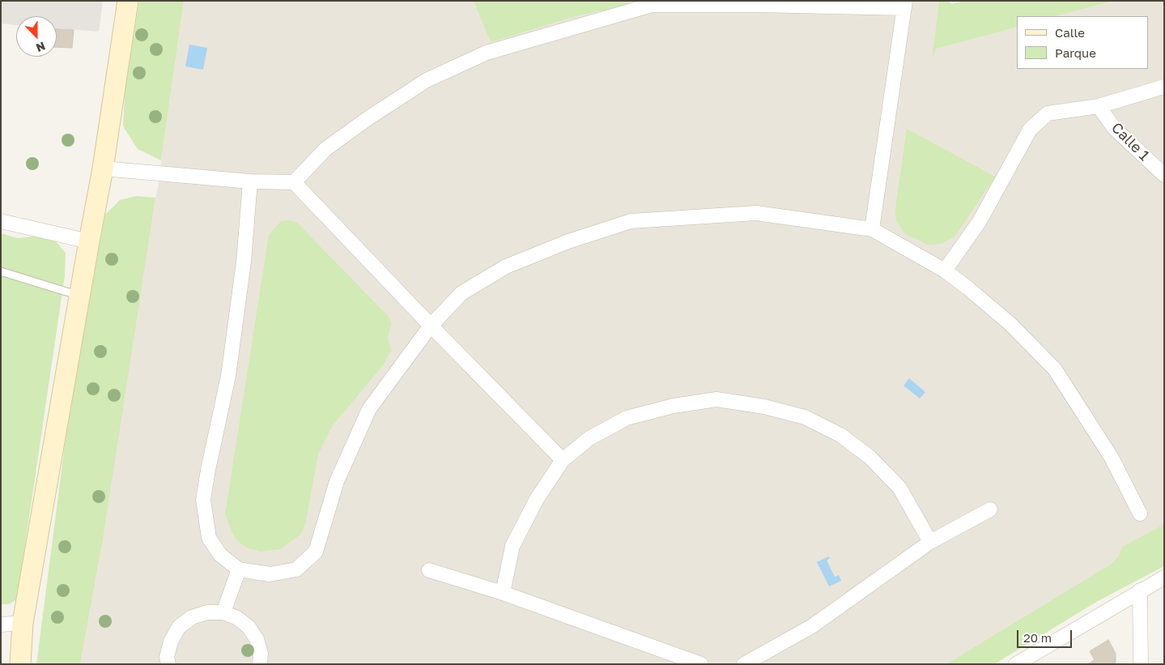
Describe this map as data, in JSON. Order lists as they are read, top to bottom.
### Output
{
  "streets": {
    "street": ["Calle 1"]
  },
  "legend": ["Calle", "Parque"],
  "scale_bar": "20 m",
  "north": "bottom"
}
